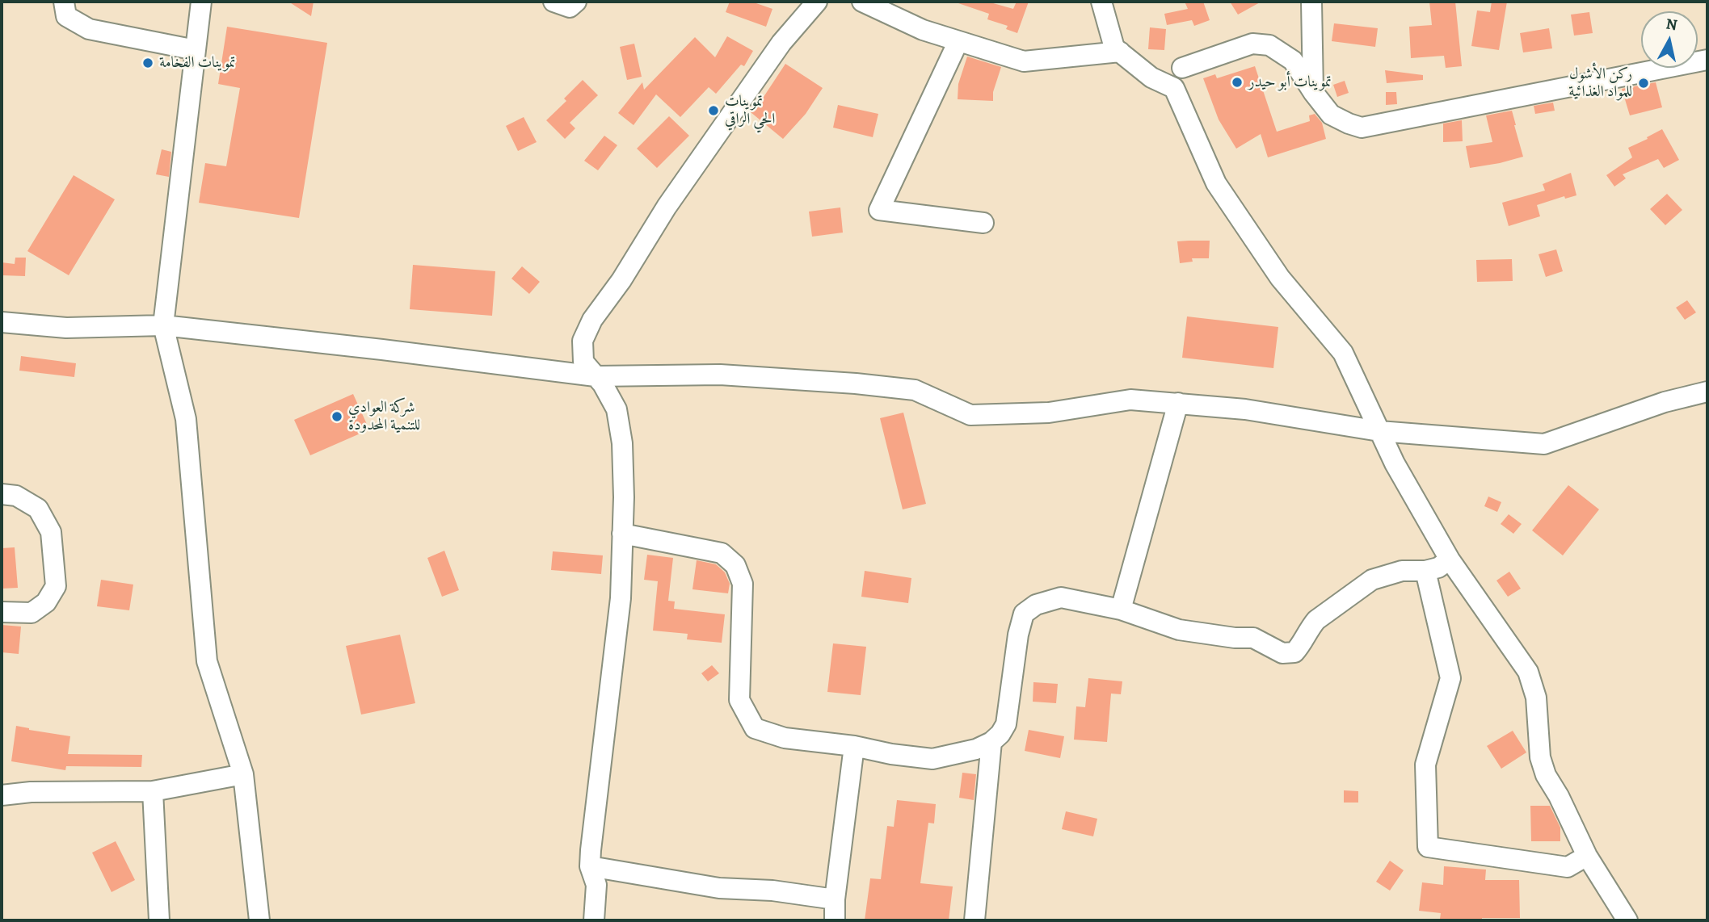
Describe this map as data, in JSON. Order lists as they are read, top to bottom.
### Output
{
  "places": [
    "تموينات الفخامة",
    "تموينات أبو حيدر",
    "ركن الأشول للمواد الغذائية",
    "تموينات الحي الراقي",
    "شركة العوادي للتنمية المحدودة"
  ],
  "north": "top"
}
